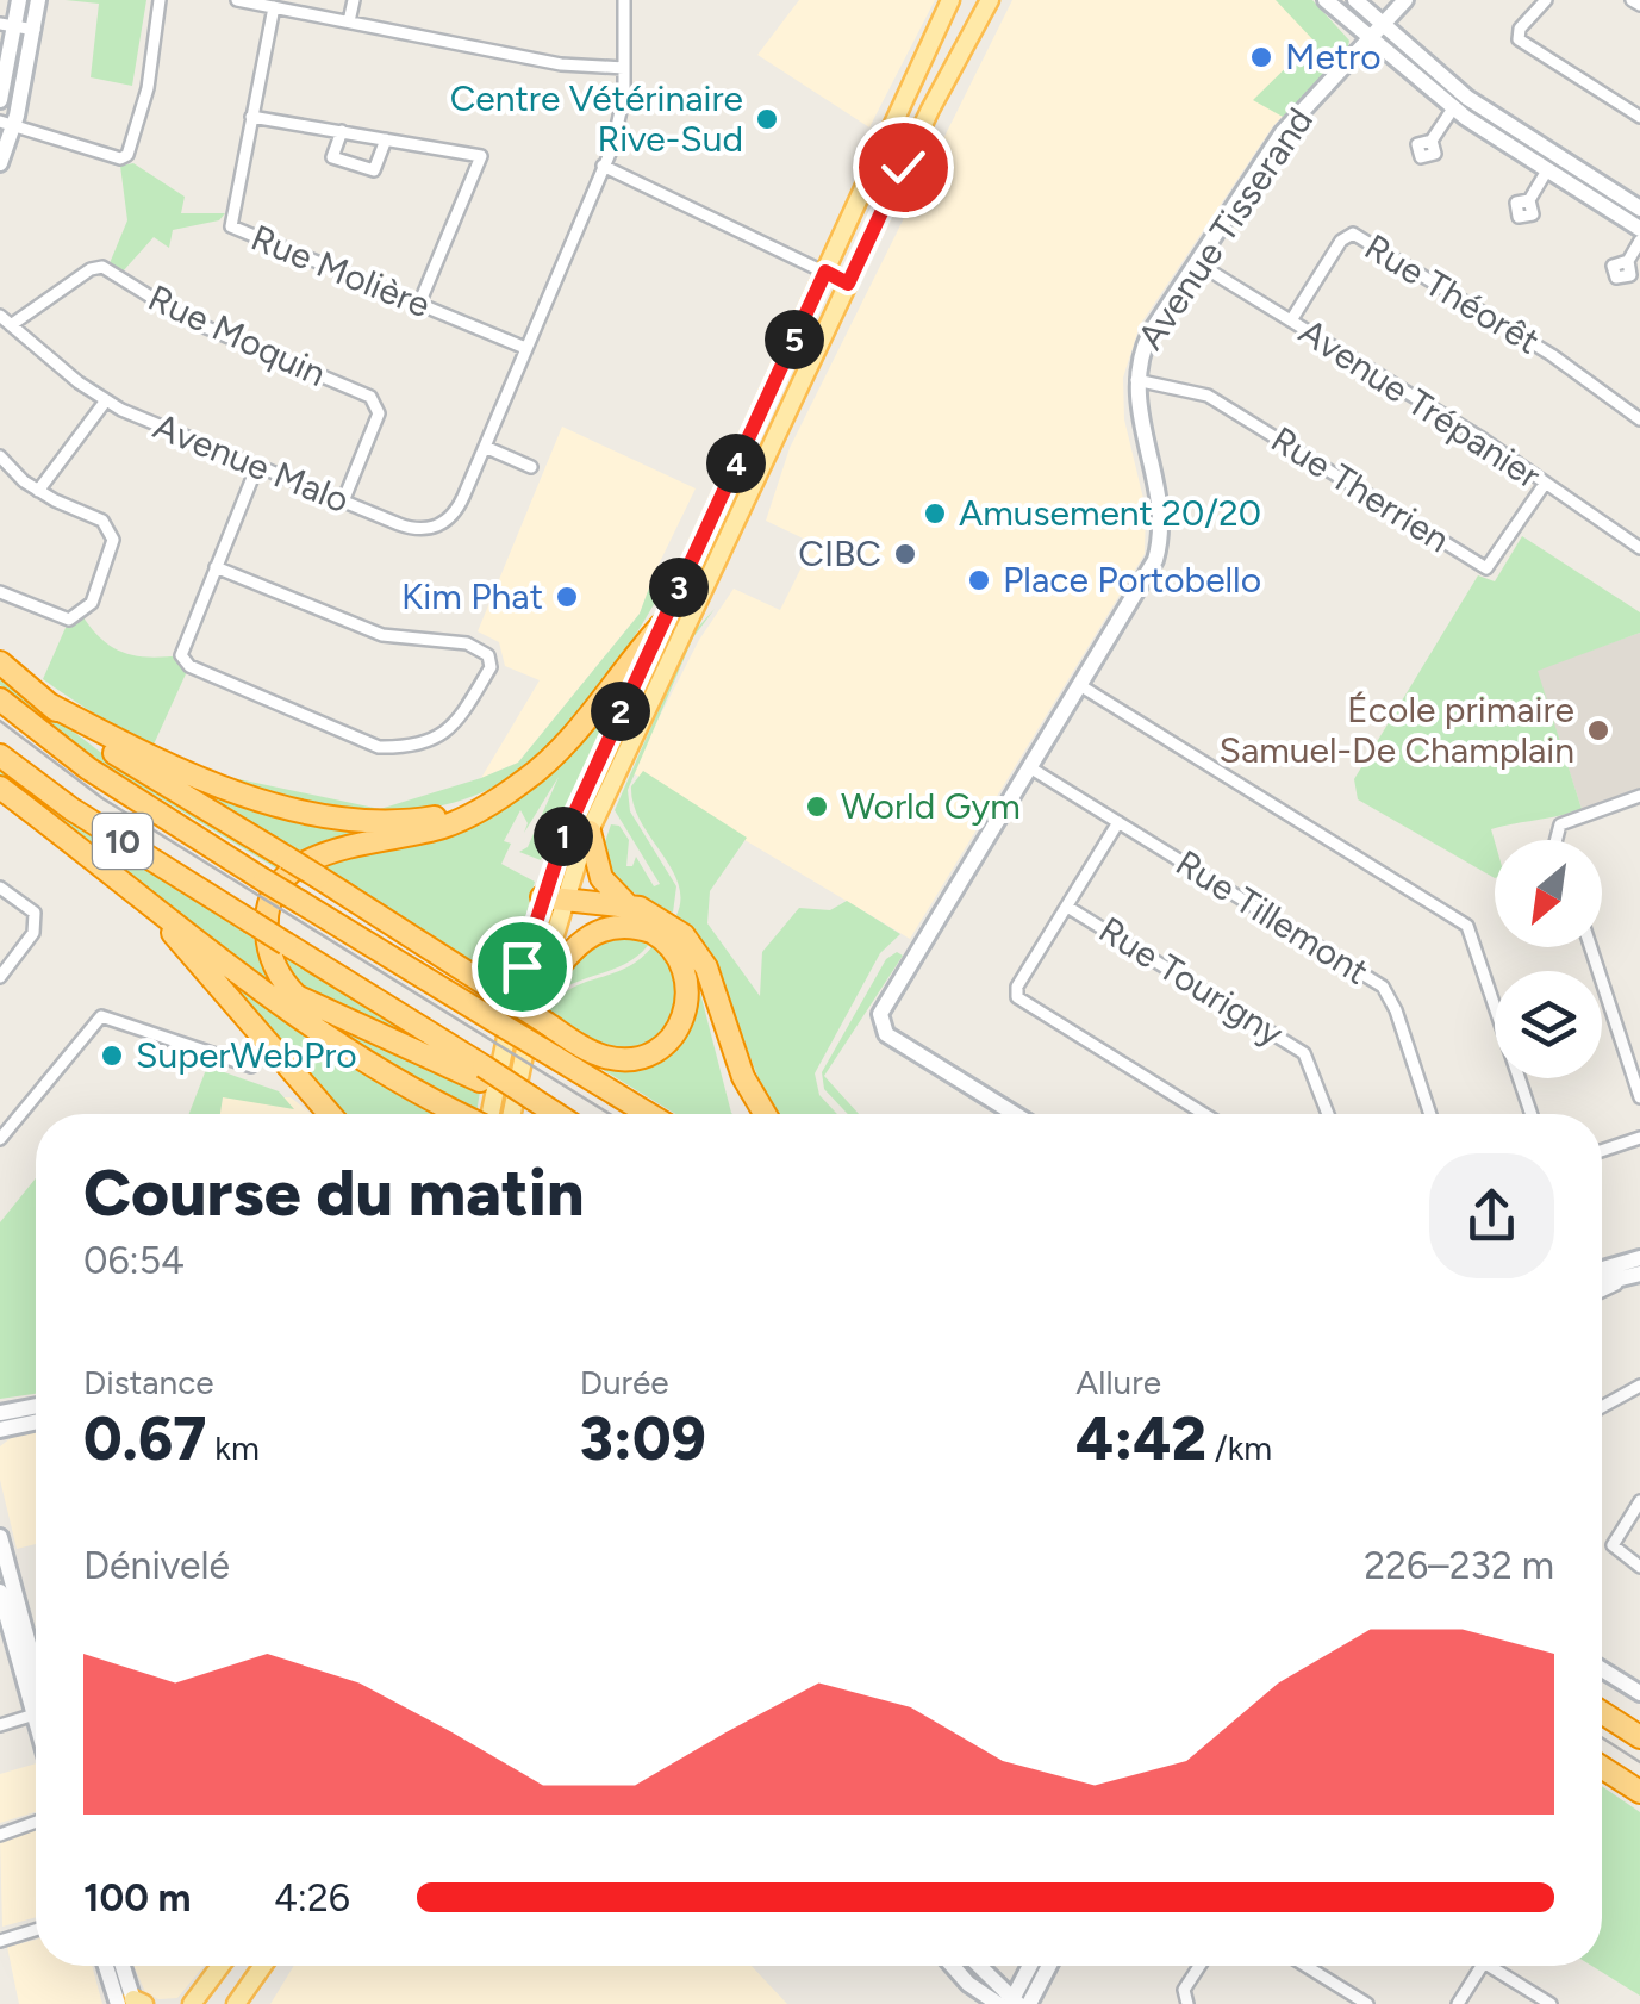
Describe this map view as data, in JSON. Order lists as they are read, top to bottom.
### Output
{
  "streets": {
    "highway": ["10"],
    "street": [
      "Avenue Tisserand",
      "Rue Molière",
      "Rue Théorêt",
      "Rue Moquin",
      "Avenue Trépanier",
      "Avenue Malo",
      "Rue Therrien",
      "Rue Tillemont",
      "Rue Tourigny"
    ]
  },
  "crossings": [
    ["Avenue Tisserand", "Avenue Trépanier"],
    ["Avenue Tisserand", "Rue Therrien"],
    ["Avenue Tisserand", "Rue Tillemont"],
    ["Rue Molière", "Avenue Malo"],
    ["Rue Théorêt", "Avenue Trépanier"],
    ["Rue Moquin", "Avenue Malo"],
    ["Avenue Trépanier", "Rue Therrien"]
  ],
  "places": [
    "Metro",
    "Centre Vétérinaire Rive-Sud",
    "Amusement 20/20",
    "CIBC",
    "Place Portobello",
    "Kim Phat",
    "École primaire Samuel-De Champlain",
    "World Gym",
    "SuperWebPro"
  ],
  "north": "bottom left",
  "page": {
    "pins": [
      "5",
      "4",
      "3",
      "2",
      "1"
    ],
    "heading": ["Course du matin", "06:54"],
    "stats": [
      ["Distance", "0.67 km"],
      ["Durée", "3:09"],
      ["Allure", "4:42 /km"]
    ],
    "chart": ["Dénivelé", "226–232 m"],
    "list": [
      {
        "name": "100 m",
        "note": "4:26"
      }
    ]
  }
}
